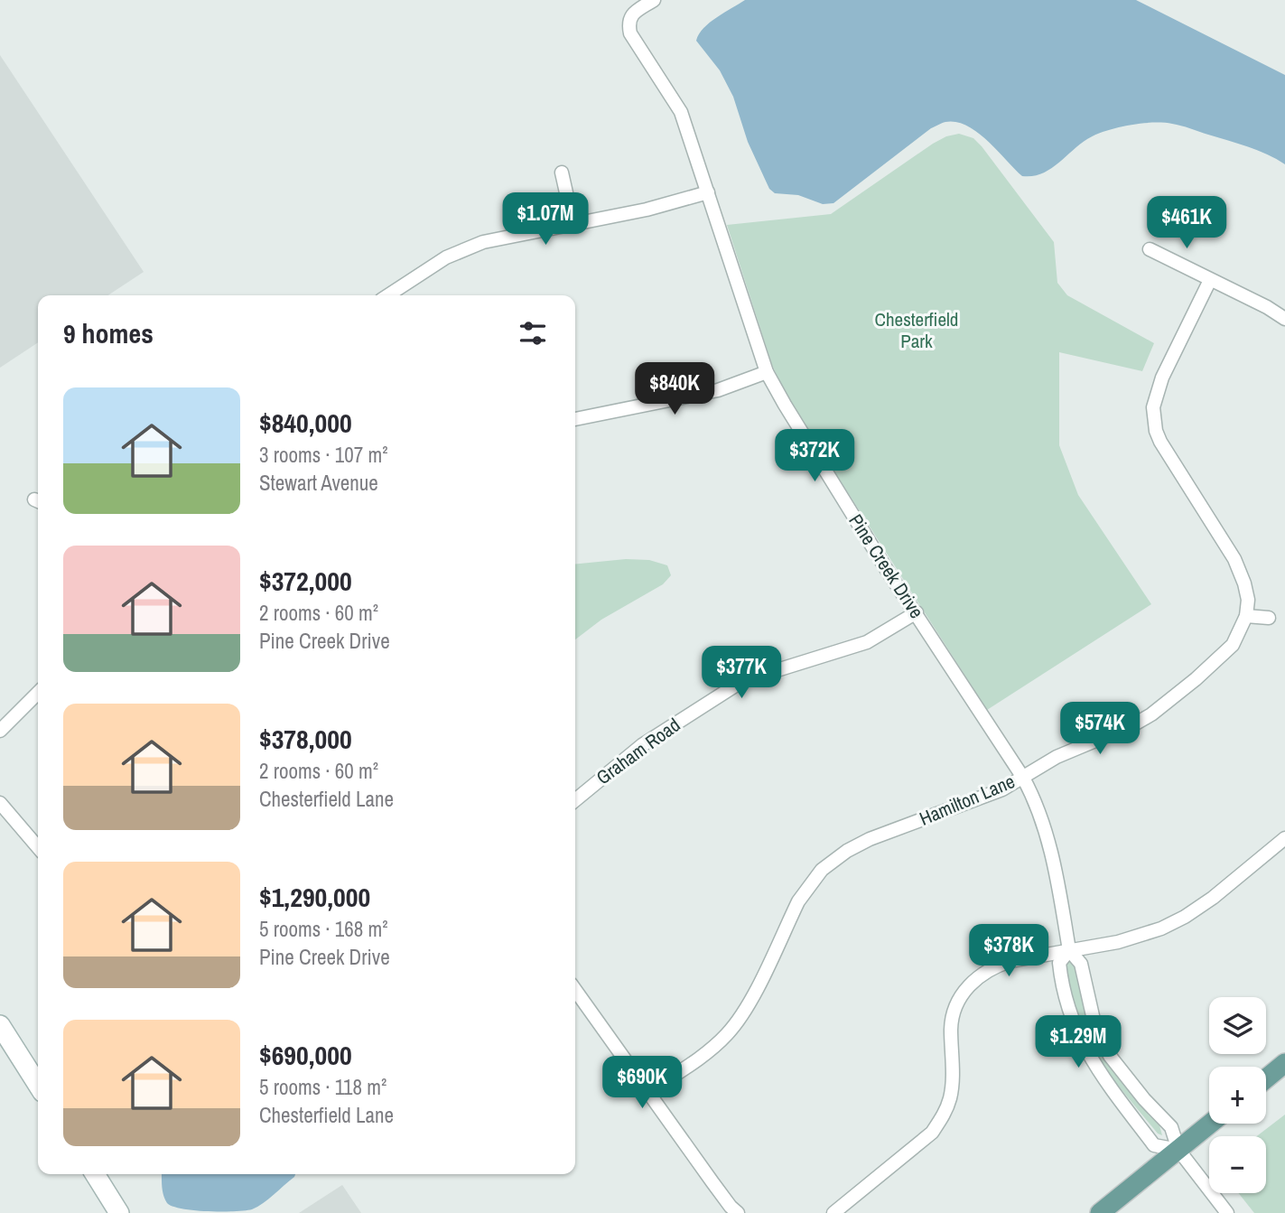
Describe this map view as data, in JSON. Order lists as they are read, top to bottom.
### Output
{
  "streets": {
    "street": ["Pine Creek Drive", "Graham Road", "Hamilton Lane"]
  },
  "crossings": [
    ["Pine Creek Drive", "Graham Road"],
    ["Pine Creek Drive", "Hamilton Lane"]
  ],
  "parks": ["Chesterfield Park"],
  "page": {
    "price": [
      "$1.07M",
      "$461K",
      "$840K",
      "$372K",
      "$377K",
      "$574K",
      "$378K",
      "$1.29M",
      "$690K"
    ],
    "heading": "9 homes",
    "list": [
      {
        "name": "$840,000",
        "note": "3 rooms · 107 m² · Stewart Avenue"
      },
      {
        "name": "$372,000",
        "note": "2 rooms · 60 m² · Pine Creek Drive"
      },
      {
        "name": "$378,000",
        "note": "2 rooms · 60 m² · Chesterfield Lane"
      },
      {
        "name": "$1,290,000",
        "note": "5 rooms · 168 m² · Pine Creek Drive"
      },
      {
        "name": "$690,000",
        "note": "5 rooms · 118 m² · Chesterfield Lane"
      }
    ],
    "map_buttons": ["+", "−"]
  }
}
